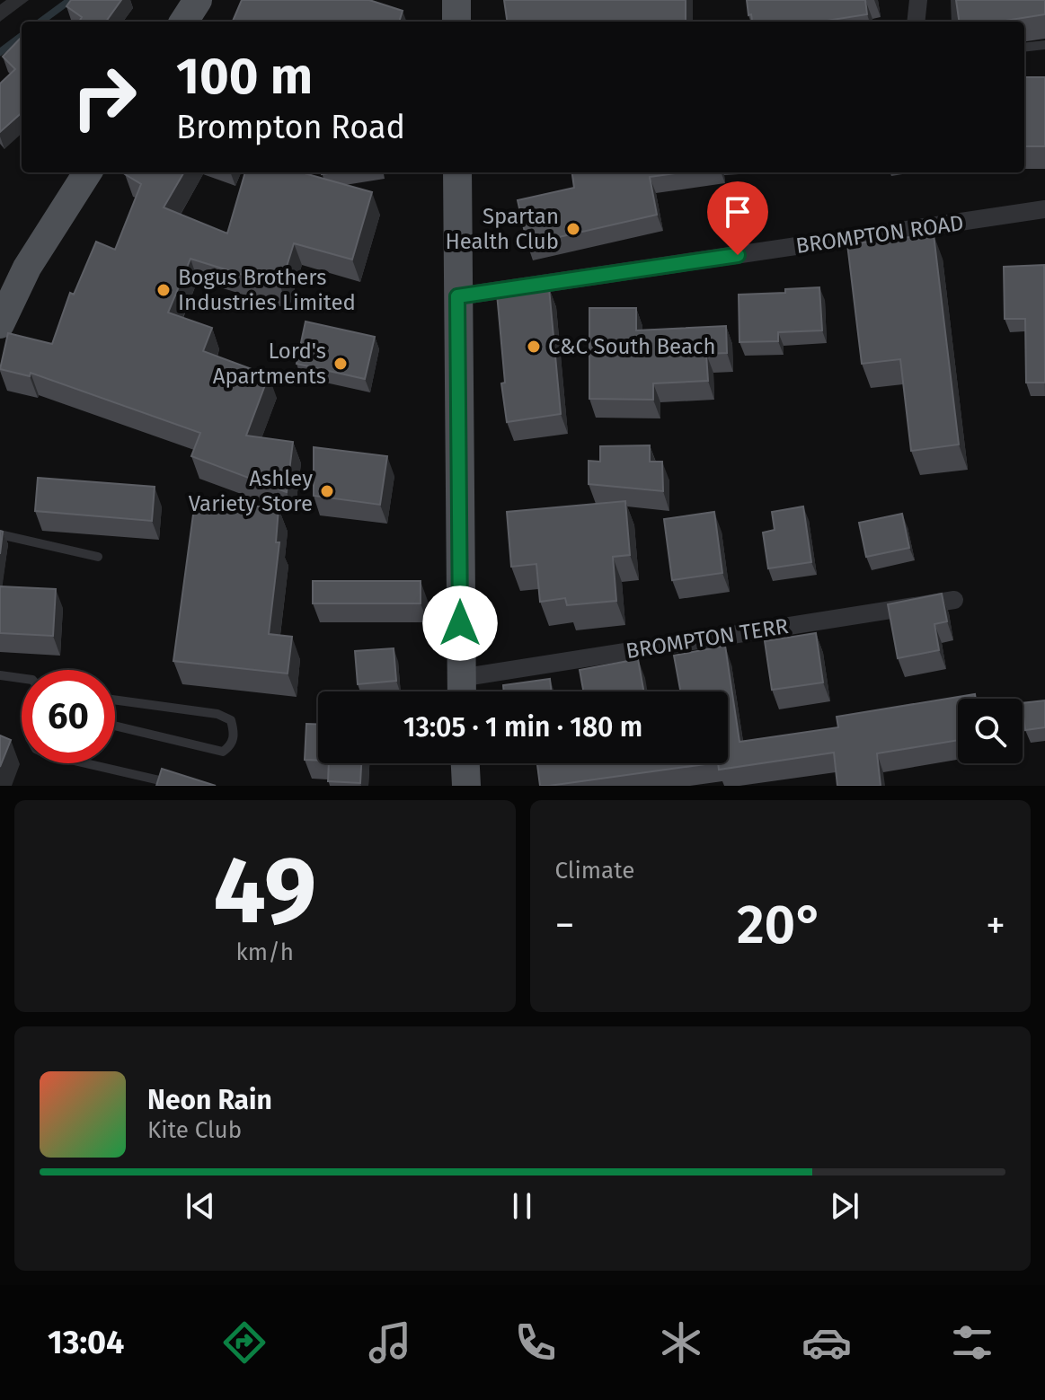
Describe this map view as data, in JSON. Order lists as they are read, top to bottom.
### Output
{
  "streets": {
    "street": ["BROMPTON ROAD", "BROMPTON TERR"]
  },
  "places": [
    "Spartan Health Club",
    "Bogus Brothers Industries Limited",
    "C&C South Beach",
    "Lord's Apartments",
    "Ashley Variety Store"
  ],
  "page": {
    "turn": ["100 m", "Brompton Road"],
    "limit": "60",
    "trip": "13:05 · 1 min · 180 m",
    "tile": [
      ["49", "km/h"],
      "Climate"
    ],
    "heat": ["−", "20°", "+"],
    "song": ["Neon Rain", "Kite Club"],
    "tabs": "13:04"
  }
}
